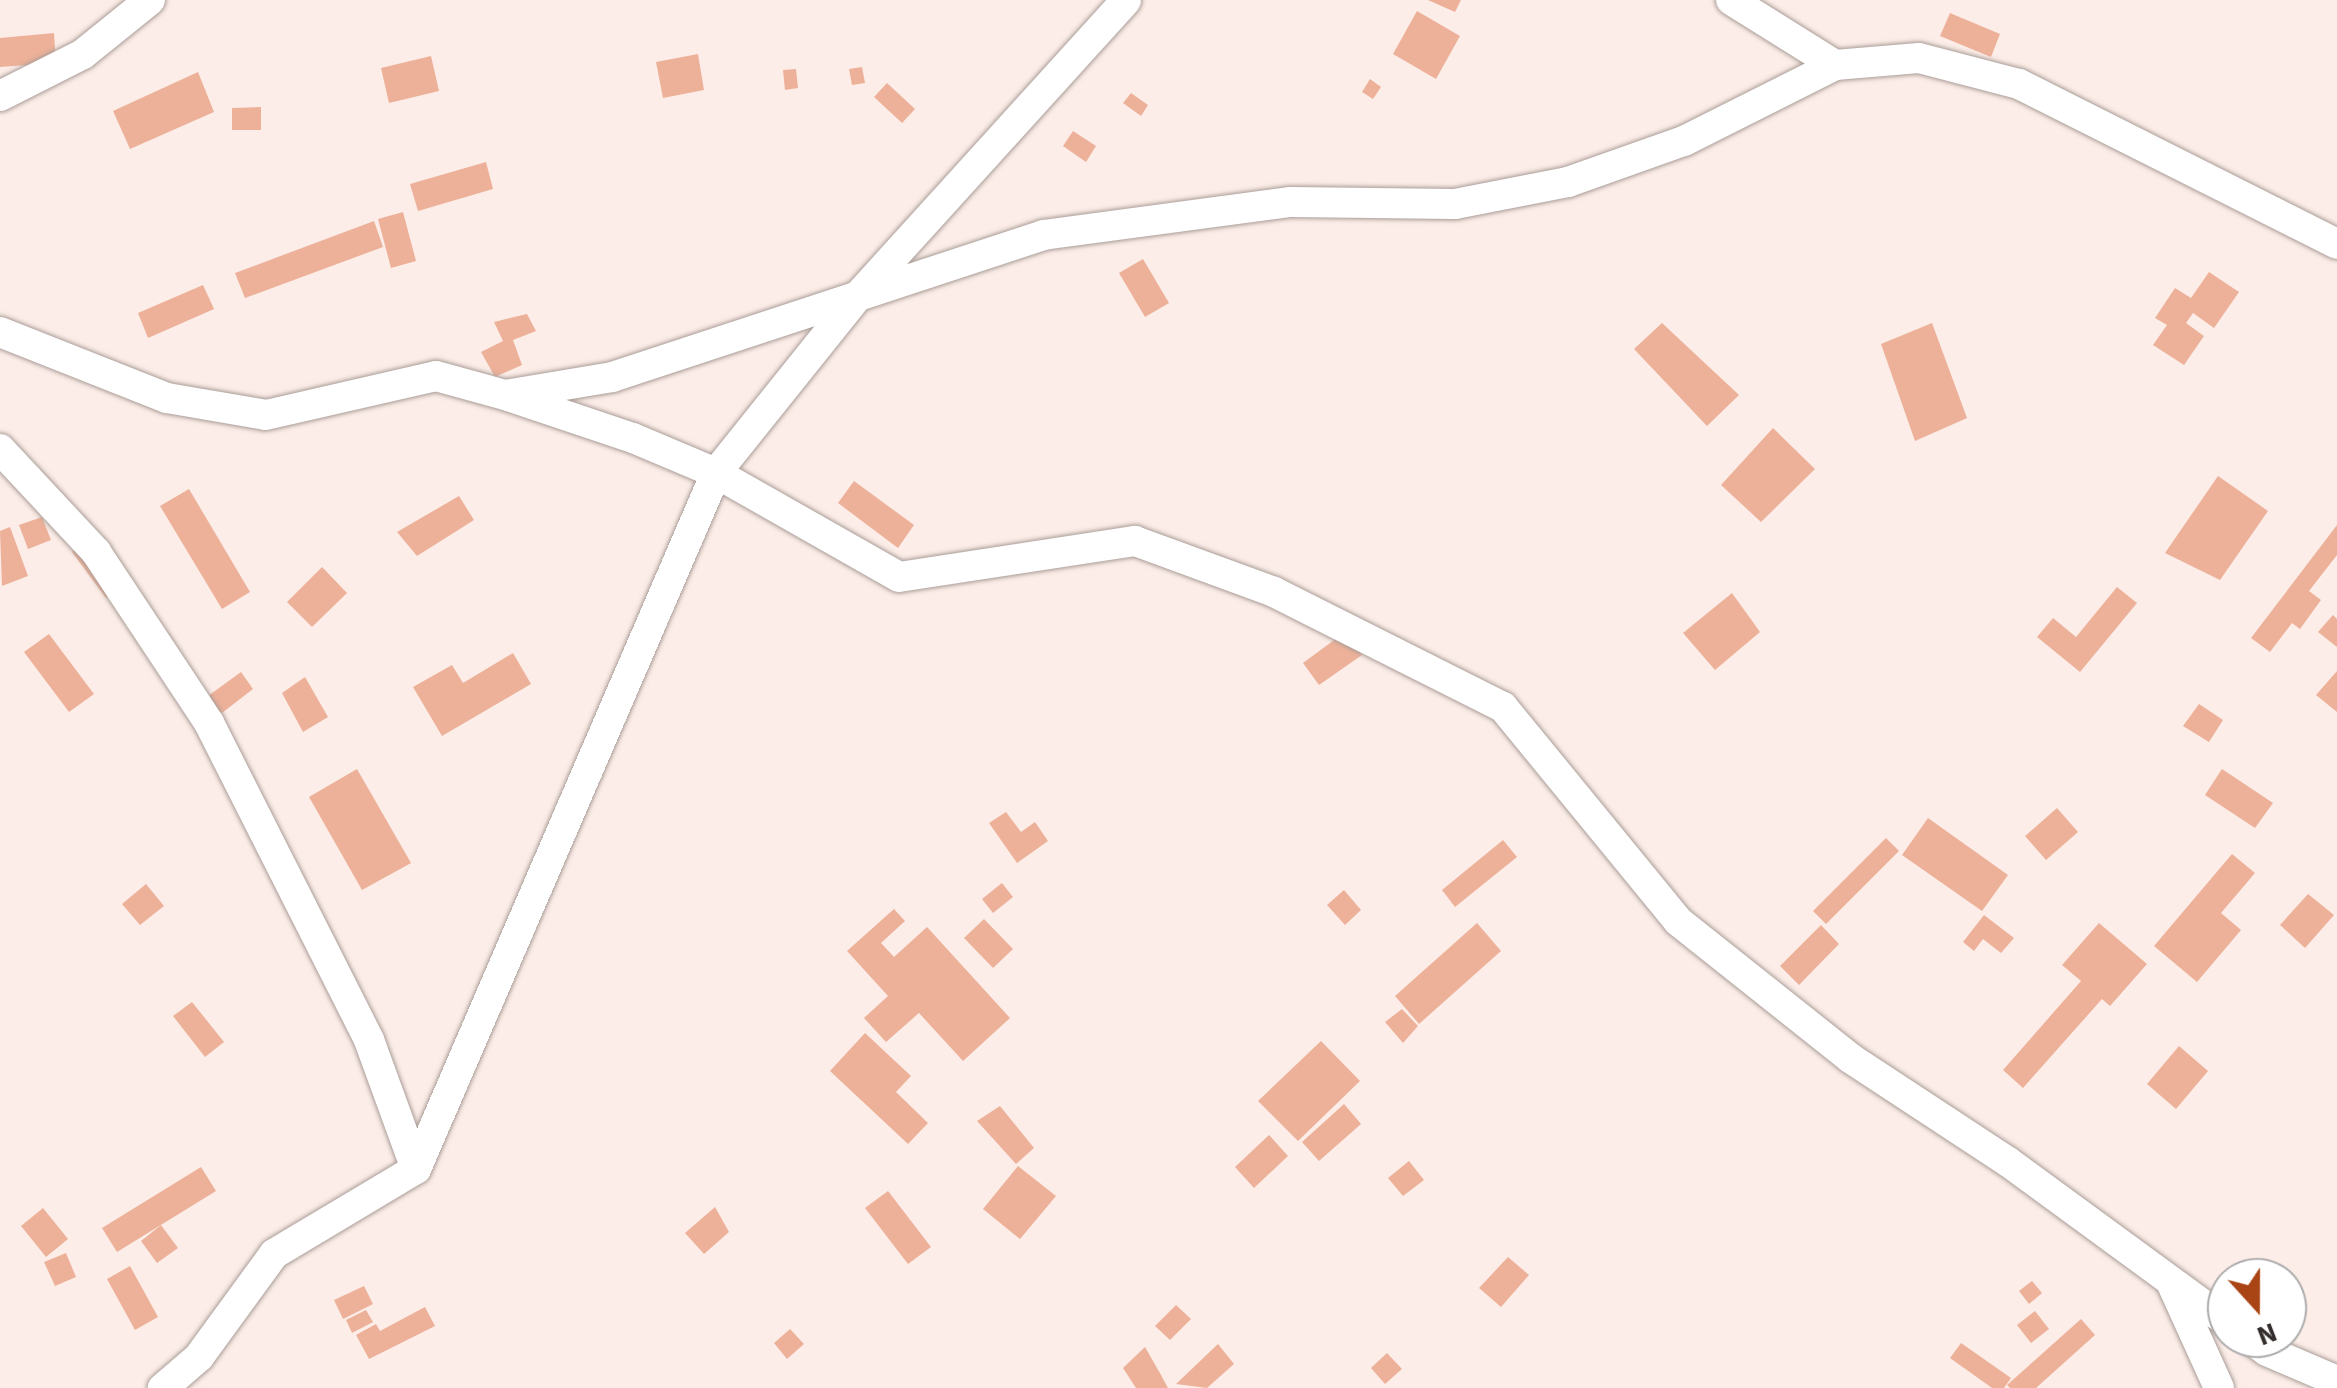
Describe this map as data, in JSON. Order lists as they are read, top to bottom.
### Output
{
  "north": "bottom"
}
